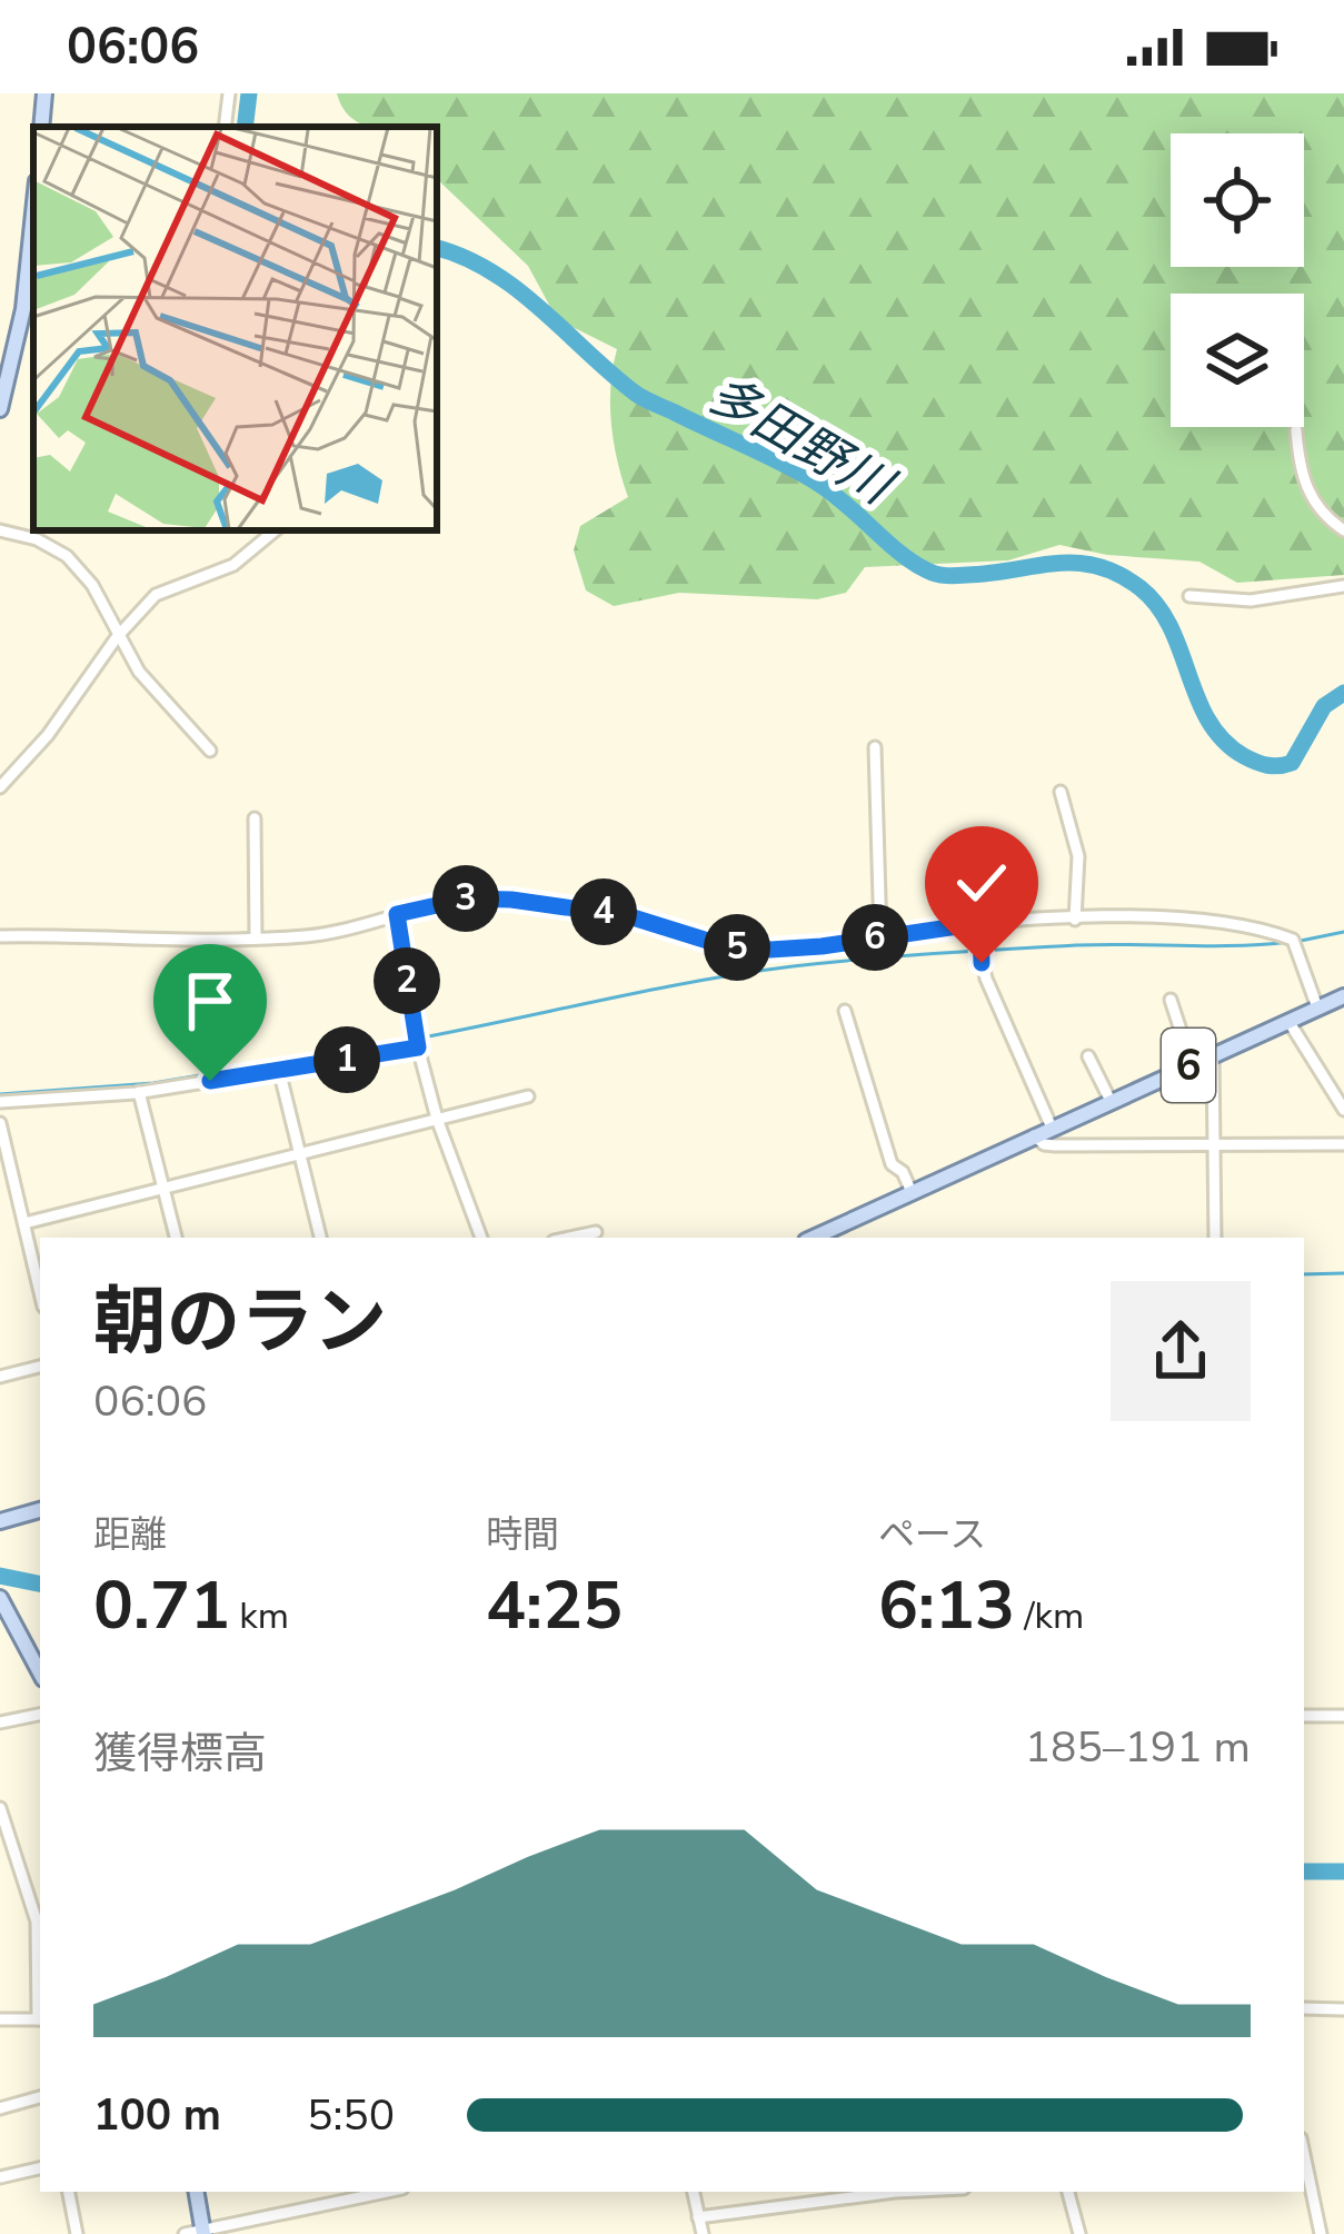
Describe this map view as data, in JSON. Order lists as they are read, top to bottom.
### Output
{
  "streets": {
    "main road": ["6"]
  },
  "water": ["多田野川"],
  "page": {
    "status": "06:06",
    "pins": [
      "3",
      "4",
      "6",
      "5",
      "2",
      "1"
    ],
    "heading": ["朝のラン", "06:06"],
    "stats": [
      ["距離", "0.71 km"],
      ["時間", "4:25"],
      ["ペース", "6:13 /km"]
    ],
    "chart": ["獲得標高", "185–191 m"],
    "list": [
      {
        "name": "100 m",
        "note": "5:50"
      }
    ]
  }
}
